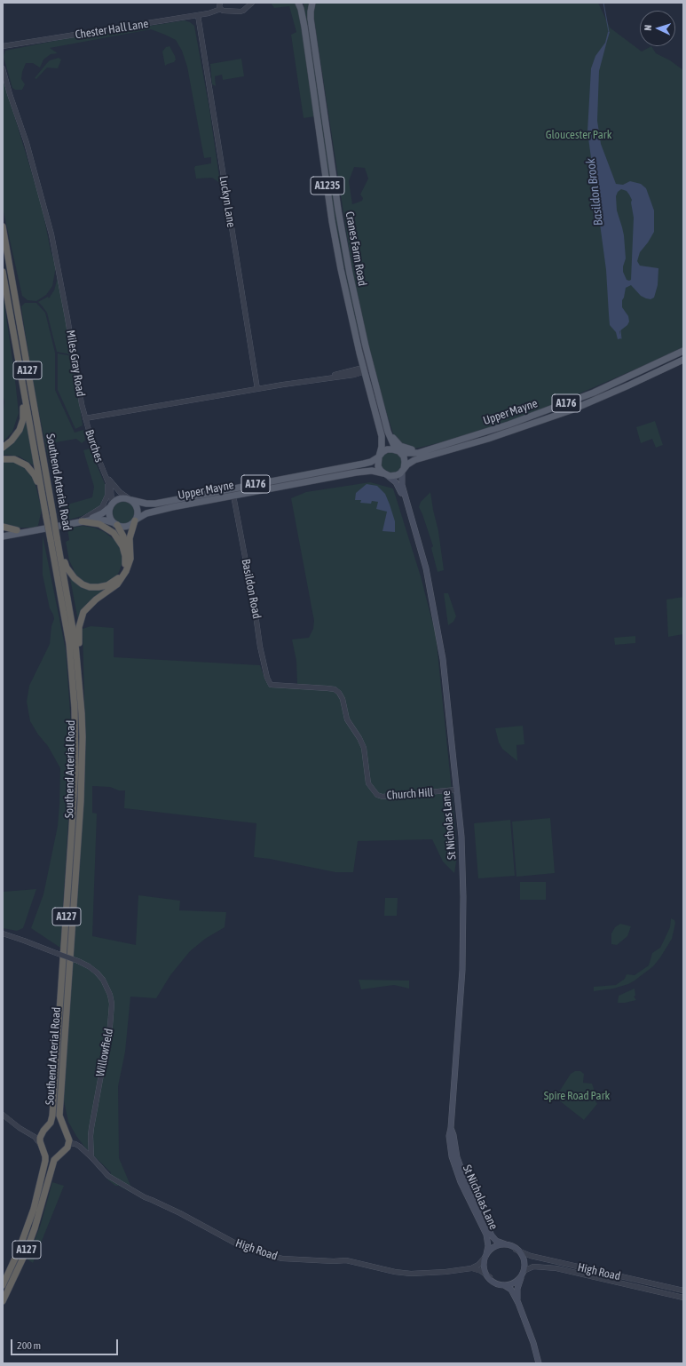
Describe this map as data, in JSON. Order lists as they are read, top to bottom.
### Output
{
  "streets": {
    "highway": ["A127", "Southend Arterial Road"],
    "main road": [
      "A1235",
      "Cranes Farm Road",
      "A176",
      "Upper Mayne",
      "St Nicholas Lane"
    ],
    "street": [
      "Chester Hall Lane",
      "Luckyn Lane",
      "Miles Gray Road",
      "Burches",
      "Basildon Road",
      "Church Hill",
      "Willowfield",
      "High Road"
    ]
  },
  "crossings": [
    ["Chester Hall Lane", "Luckyn Lane"],
    ["Cranes Farm Road", "A176"],
    ["Cranes Farm Road", "Upper Mayne"],
    ["Cranes Farm Road", "St Nicholas Lane"],
    ["Miles Gray Road", "Burches"],
    ["A127", "Upper Mayne"],
    ["A127", "Burches"],
    ["A127", "Southend Arterial Road"],
    ["A127", "High Road"],
    ["A176", "Upper Mayne"],
    ["A176", "St Nicholas Lane"],
    ["Upper Mayne", "Burches"],
    ["Upper Mayne", "Basildon Road"],
    ["Upper Mayne", "St Nicholas Lane"],
    ["Southend Arterial Road", "High Road"],
    ["Basildon Road", "Church Hill"],
    ["Church Hill", "St Nicholas Lane"],
    ["St Nicholas Lane", "High Road"],
    ["Willowfield", "High Road"]
  ],
  "water": ["Basildon Brook"],
  "parks": ["Gloucester Park", "Spire Road Park"],
  "scale_bar": "200 m",
  "north": "left"
}
